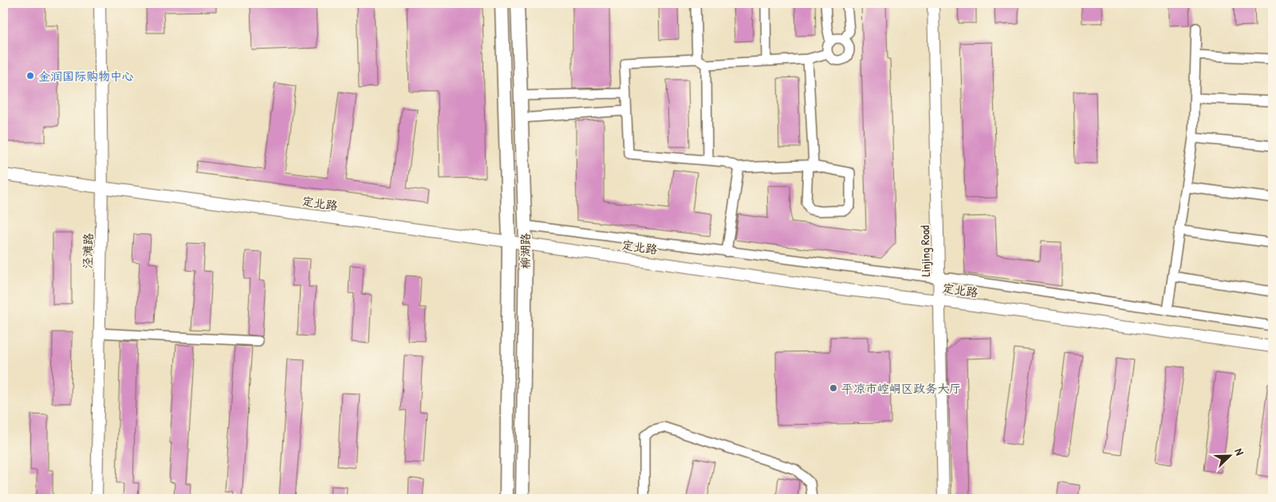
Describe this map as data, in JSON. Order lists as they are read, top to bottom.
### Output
{
  "streets": {
    "main road": ["柳湖路"],
    "street": ["定北路", "泾滩路", "Linjing Road"]
  },
  "crossings": [
    ["定北路", "泾滩路"],
    ["定北路", "柳湖路"],
    ["定北路", "Linjing Road"]
  ],
  "places": ["金润国际购物中心", "平凉市崆峒区政务大厅"],
  "north": "top right"
}
